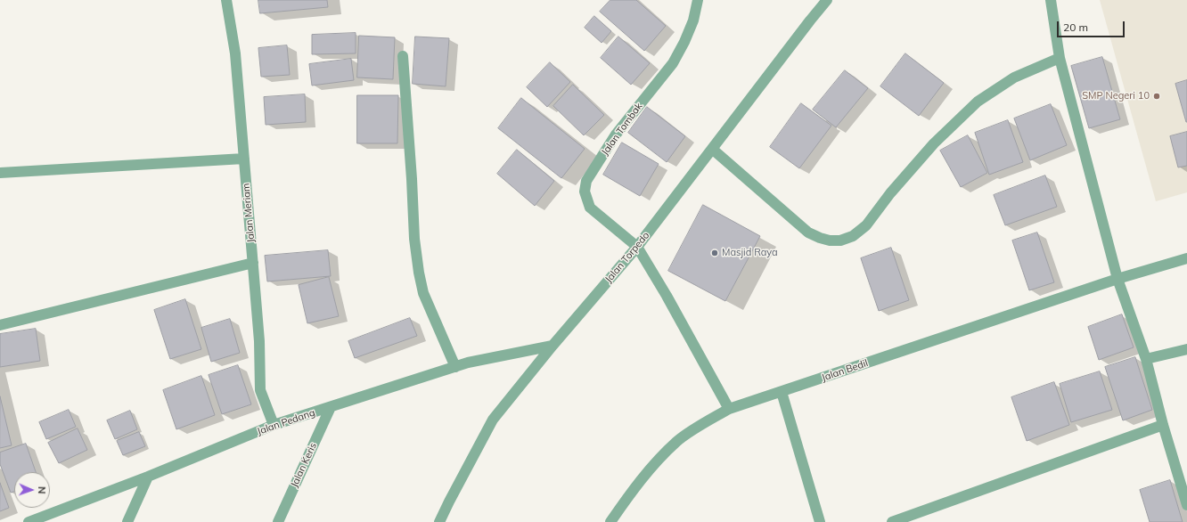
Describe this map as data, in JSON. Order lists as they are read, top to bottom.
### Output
{
  "streets": {
    "street": [
      "Jalan Tombak",
      "Jalan Meriam",
      "Jalan Torpedo",
      "Jalan Bedil",
      "Jalan Pedang",
      "Jalan Keris"
    ]
  },
  "crossings": [
    ["Jalan Tombak", "Jalan Torpedo"],
    ["Jalan Tombak", "Jalan Bedil"],
    ["Jalan Meriam", "Jalan Pedang"],
    ["Jalan Torpedo", "Jalan Pedang"],
    ["Jalan Pedang", "Jalan Keris"]
  ],
  "places": ["SMP Negeri 10", "Masjid Raya"],
  "scale_bar": "20 m",
  "north": "right"
}
